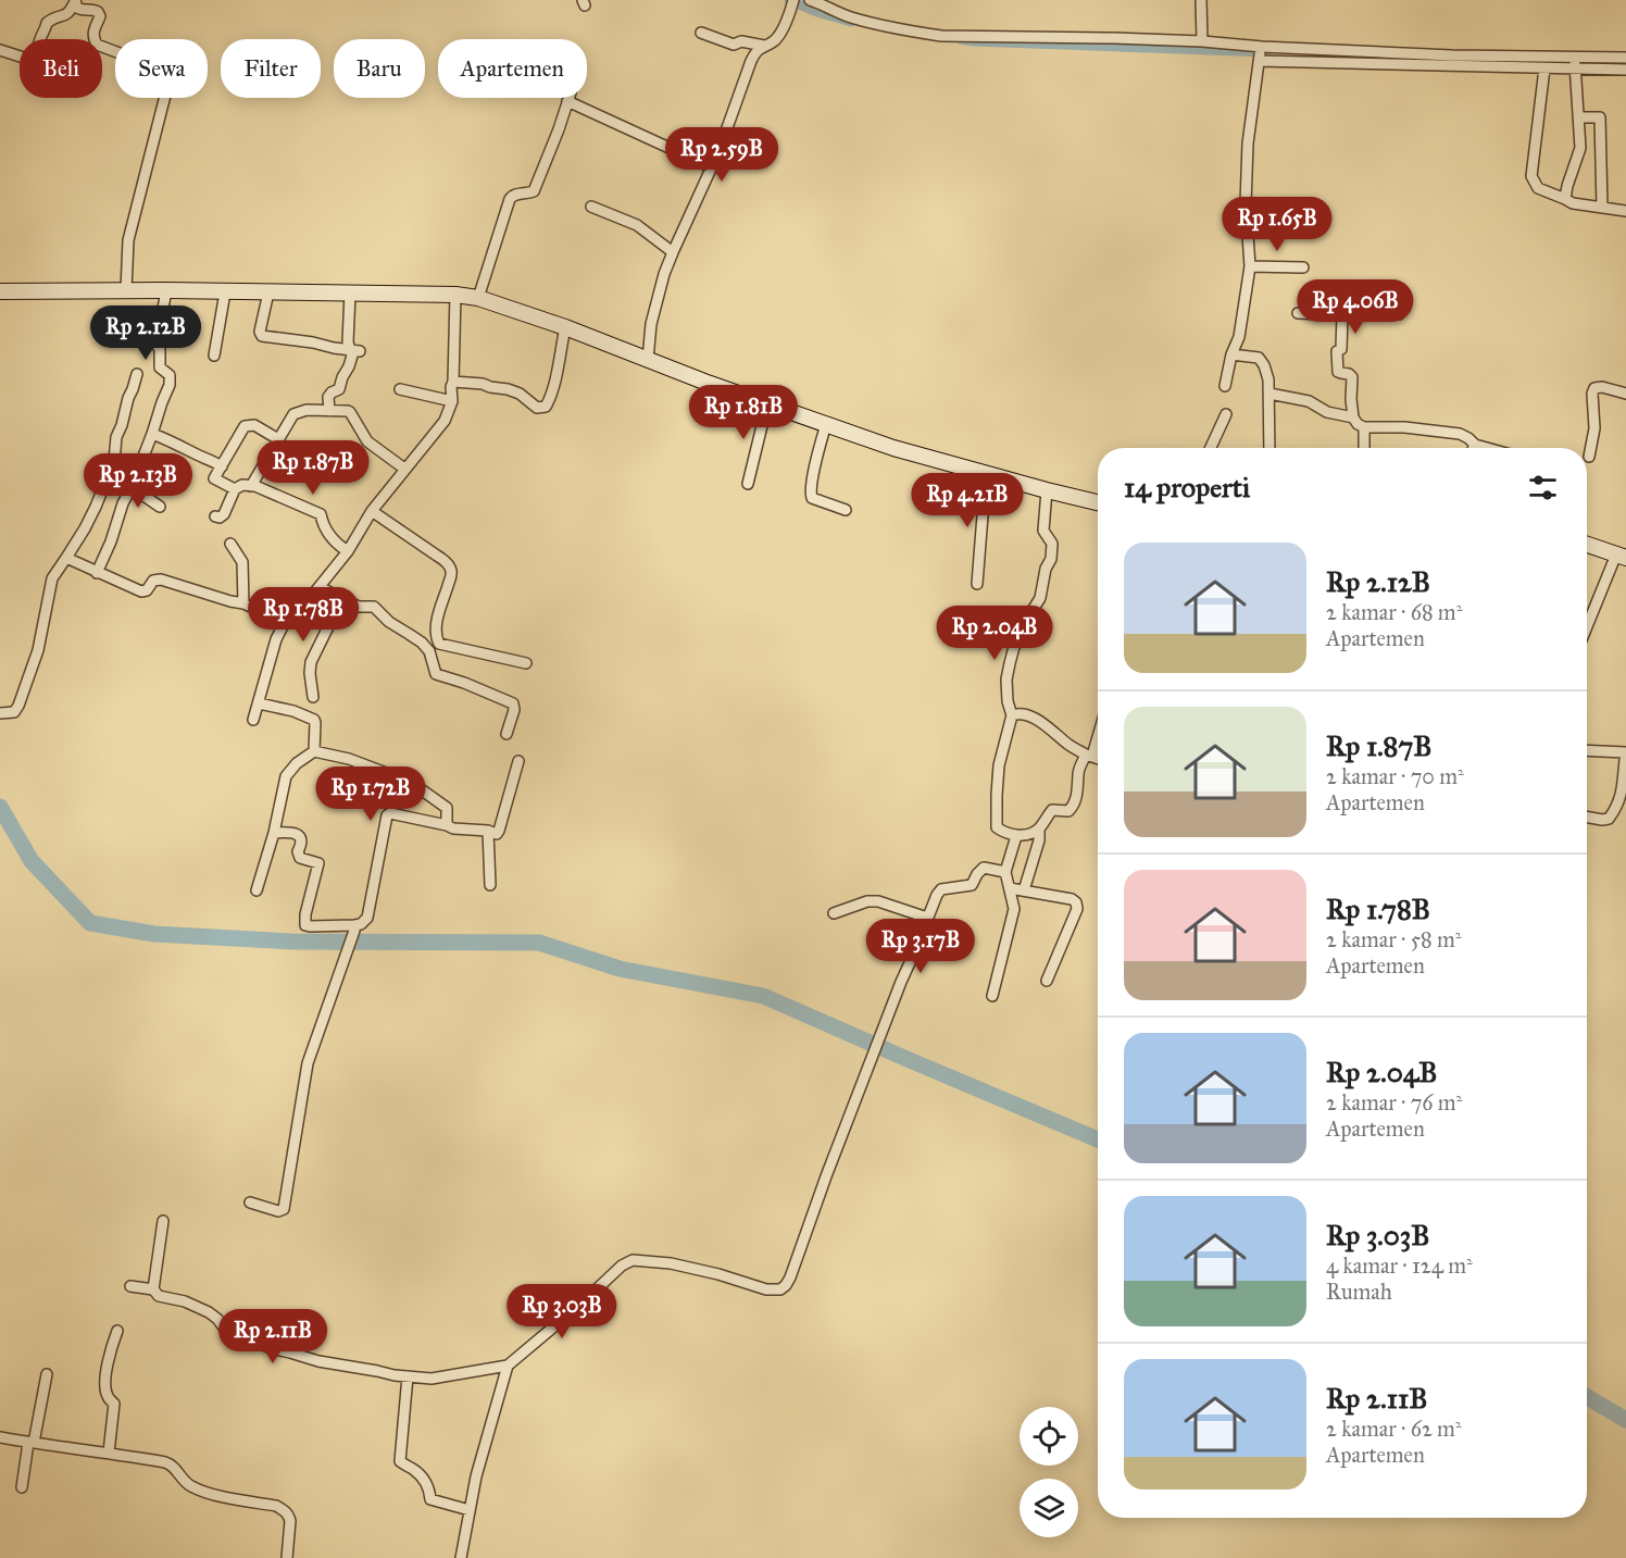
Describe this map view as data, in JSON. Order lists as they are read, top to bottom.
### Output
{
  "page": {
    "chip": [
      "Beli",
      "Sewa",
      "Filter",
      "Baru",
      "Apartemen"
    ],
    "price": [
      "Rp 2.59B",
      "Rp 1.65B",
      "Rp 4.06B",
      "Rp 2.12B",
      "Rp 1.81B",
      "Rp 1.87B",
      "Rp 2.13B",
      "Rp 4.21B",
      "Rp 1.78B",
      "Rp 2.04B",
      "Rp 1.72B",
      "Rp 3.17B",
      "Rp 3.03B",
      "Rp 2.11B"
    ],
    "heading": "14 properti",
    "list": [
      {
        "name": "Rp 2.12B",
        "note": "2 kamar · 68 m² · Apartemen"
      },
      {
        "name": "Rp 1.87B",
        "note": "2 kamar · 70 m² · Apartemen"
      },
      {
        "name": "Rp 1.78B",
        "note": "2 kamar · 58 m² · Apartemen"
      },
      {
        "name": "Rp 2.04B",
        "note": "2 kamar · 76 m² · Apartemen"
      },
      {
        "name": "Rp 3.03B",
        "note": "4 kamar · 124 m² · Rumah"
      },
      {
        "name": "Rp 2.11B",
        "note": "2 kamar · 62 m² · Apartemen"
      }
    ]
  }
}
